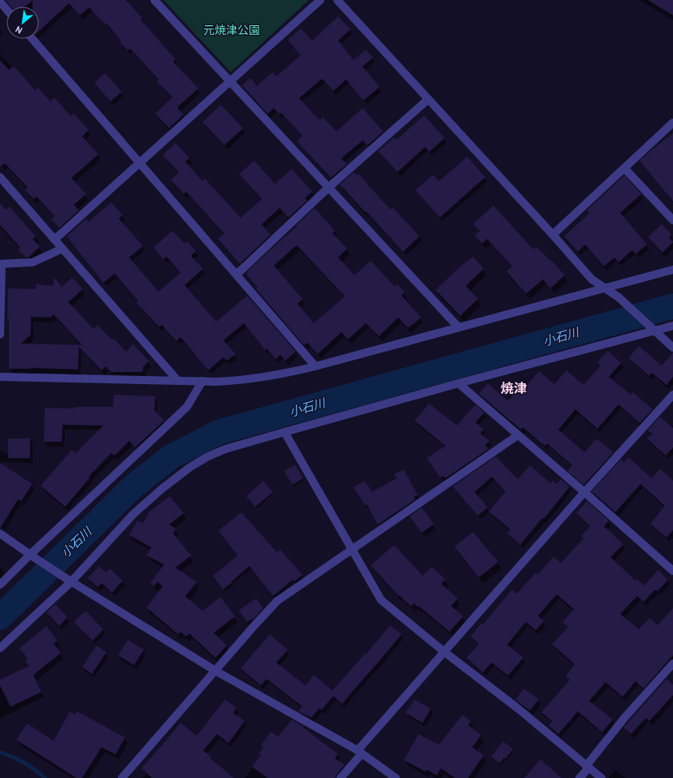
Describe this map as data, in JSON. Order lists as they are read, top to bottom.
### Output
{
  "districts": ["焼津"],
  "water": ["小石川"],
  "parks": ["元焼津公園"],
  "north": "bottom left"
}
